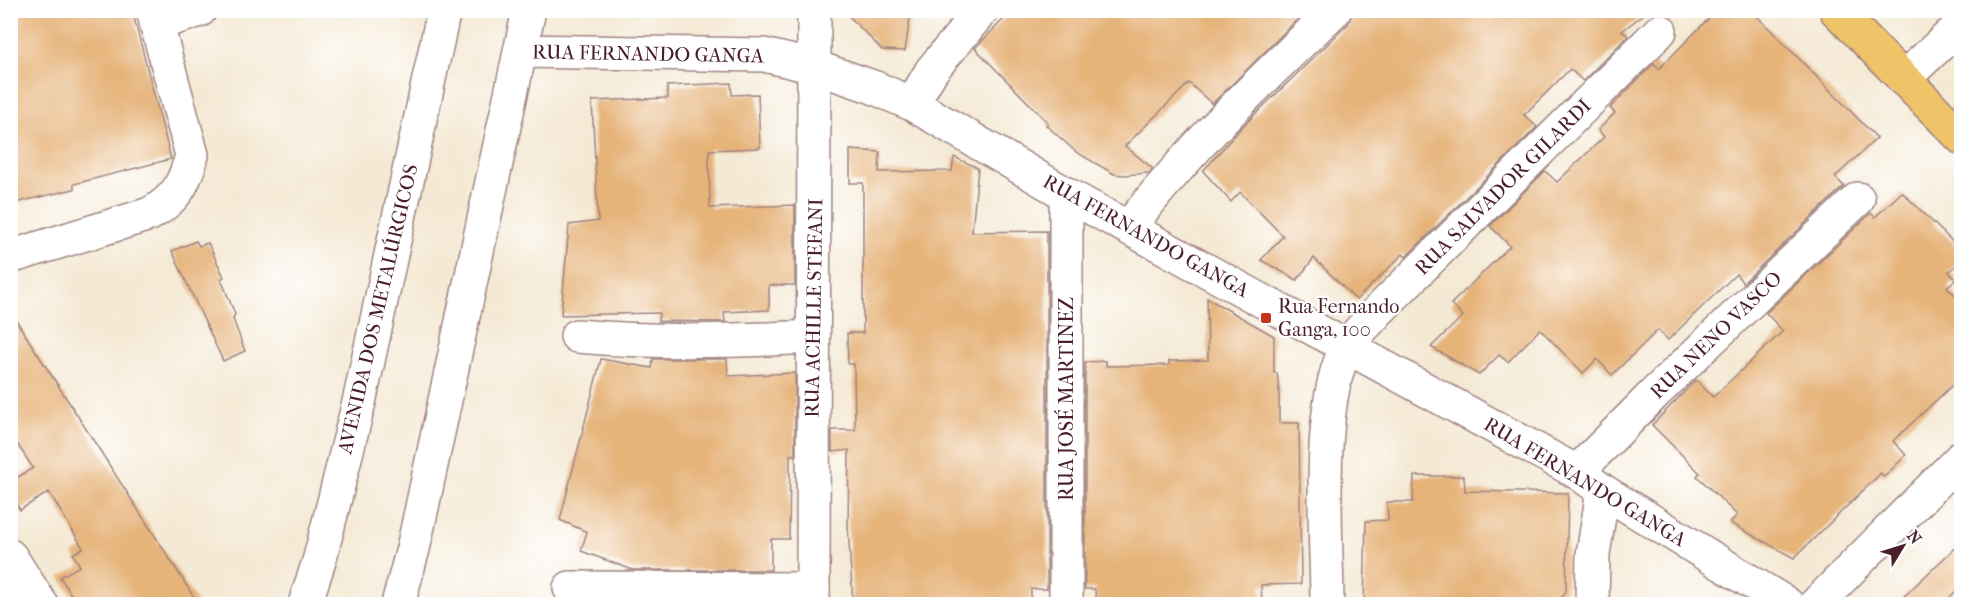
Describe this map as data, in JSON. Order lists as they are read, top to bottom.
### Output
{
  "streets": {
    "street": [
      "RUA FERNANDO GANGA",
      "RUA SALVADOR GILARDI",
      "RUA ACHILLE STEFANI",
      "AVENIDA DOS METALÚRGICOS",
      "RUA NENO VASCO",
      "RUA JOSÉ MARTINEZ"
    ]
  },
  "crossings": [
    ["RUA FERNANDO GANGA", "RUA SALVADOR GILARDI"],
    ["RUA FERNANDO GANGA", "RUA ACHILLE STEFANI"],
    ["RUA FERNANDO GANGA", "RUA NENO VASCO"],
    ["RUA FERNANDO GANGA", "RUA JOSÉ MARTINEZ"]
  ],
  "places": {
    "transit": ["Rua Fernando Ganga, 100"]
  },
  "north": "top right"
}
